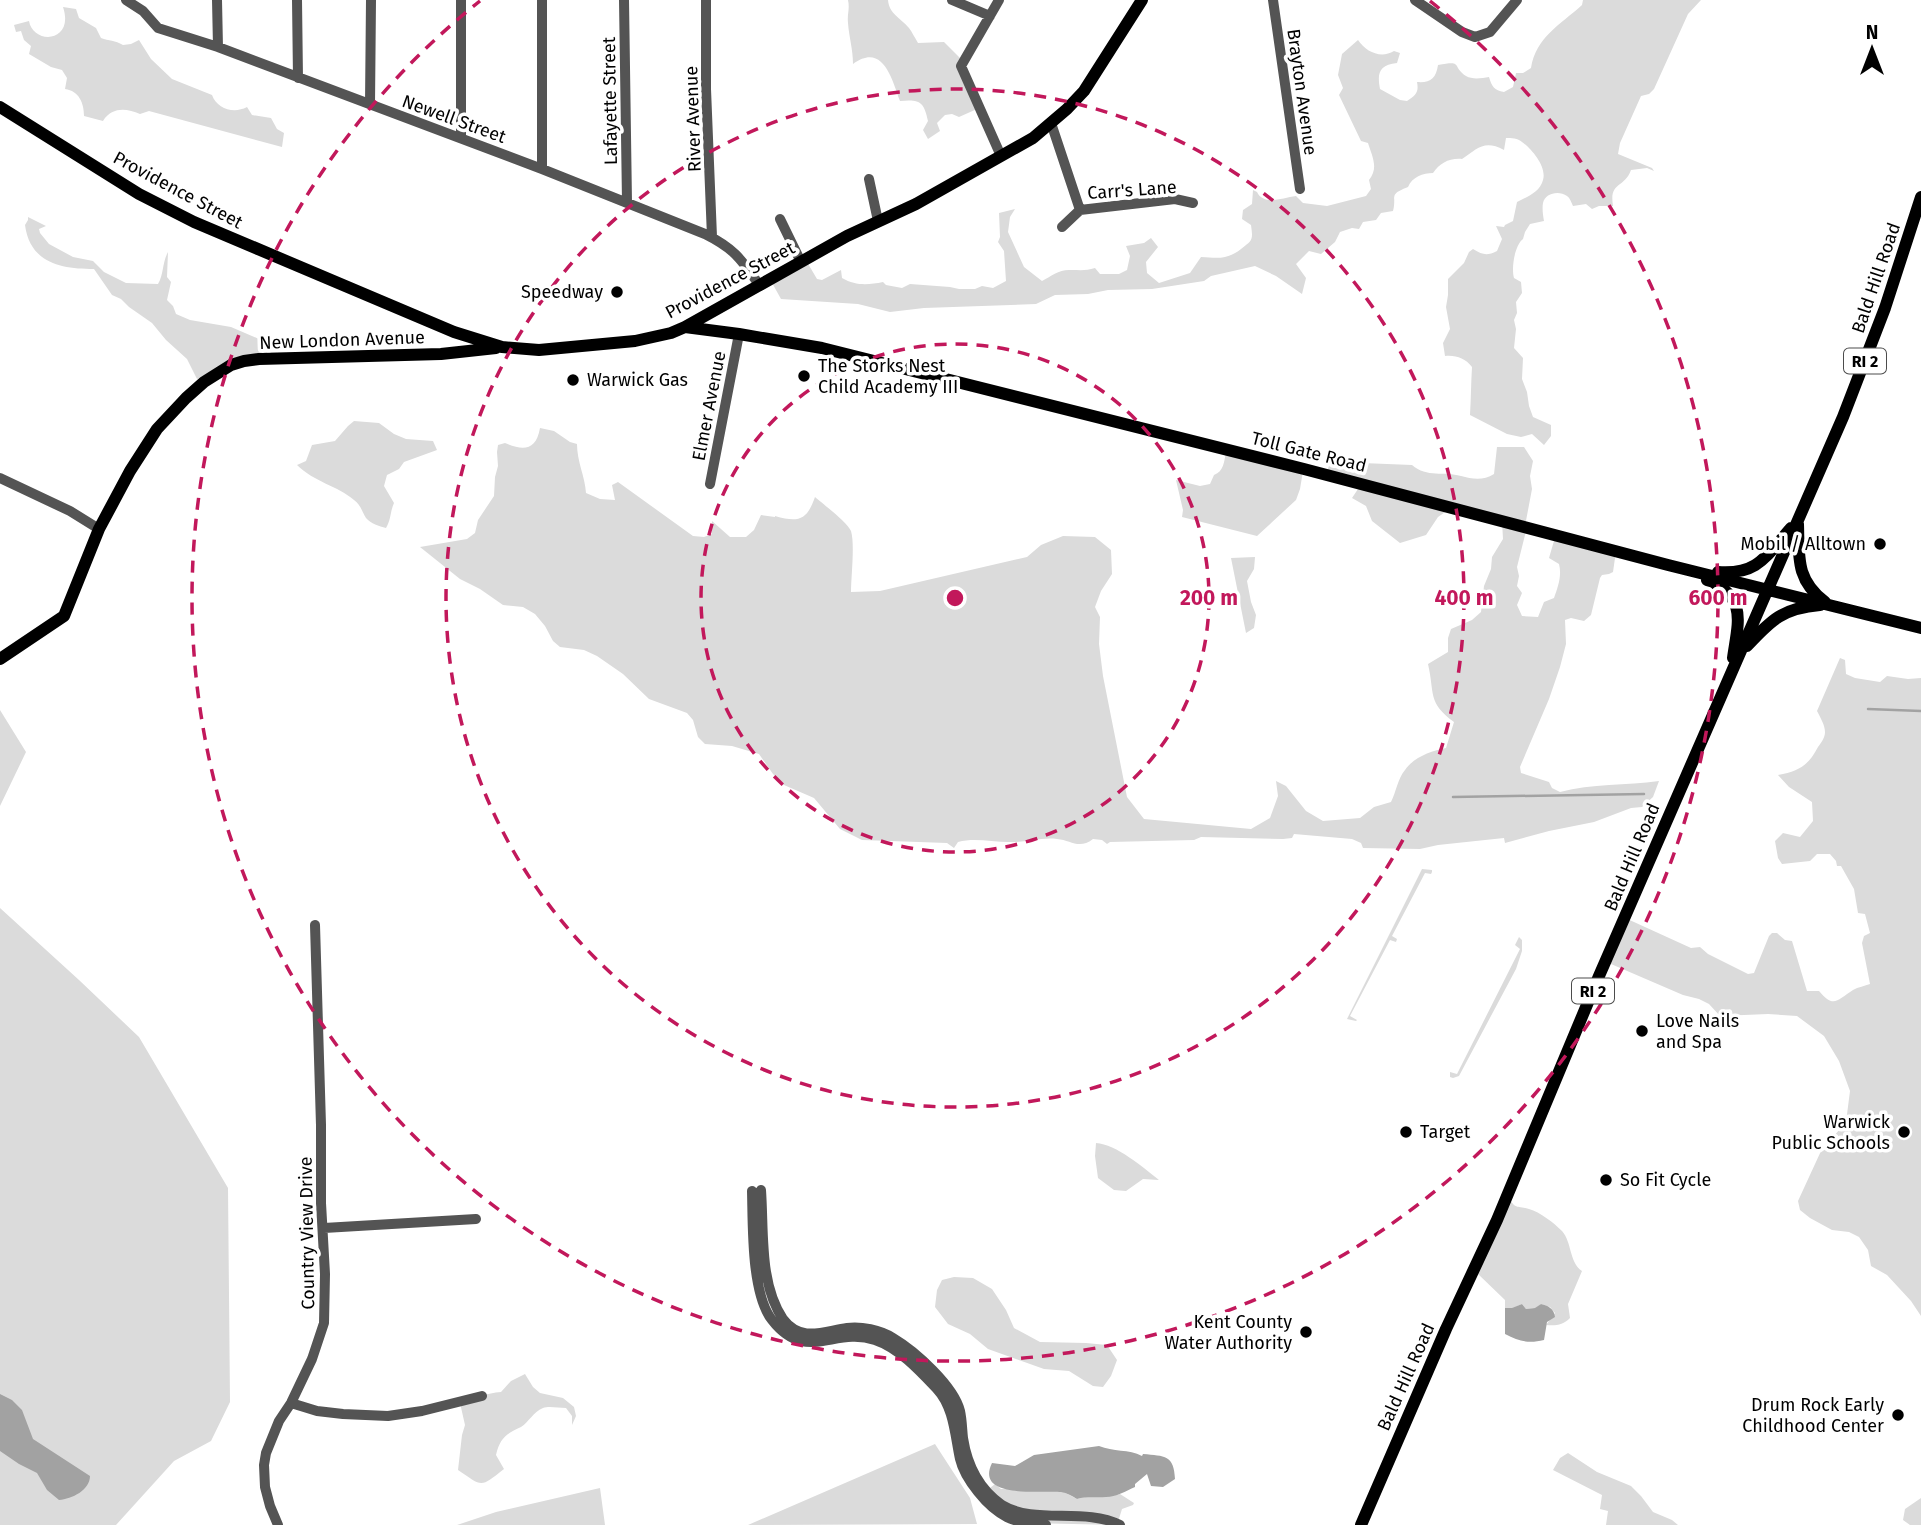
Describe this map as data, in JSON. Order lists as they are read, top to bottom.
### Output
{
  "streets": {
    "main road": [
      "Providence Street",
      "Bald Hill Road",
      "New London Avenue",
      "RI 2",
      "Toll Gate Road"
    ],
    "street": [
      "Brayton Avenue",
      "Lafayette Street",
      "Newell Street",
      "River Avenue",
      "Carr's Lane",
      "Elmer Avenue",
      "Country View Drive"
    ]
  },
  "crossings": [
    ["Lafayette Street", "Newell Street"],
    ["Newell Street", "River Avenue"],
    ["Newell Street", "Providence Street"],
    ["Providence Street", "Carr's Lane"],
    ["Providence Street", "New London Avenue"],
    ["Providence Street", "Toll Gate Road"],
    ["Bald Hill Road", "Toll Gate Road"],
    ["Elmer Avenue", "Toll Gate Road"]
  ],
  "places": [
    "Speedway",
    "The Storks Nest Child Academy III",
    "Warwick Gas",
    "Mobil / Alltown",
    "Love Nails and Spa",
    "Target",
    "Warwick Public Schools",
    "So Fit Cycle",
    "Kent County Water Authority",
    "Drum Rock Early Childhood Center"
  ],
  "north": "top",
  "rings": ["200 m", "400 m", "600 m"]
}
